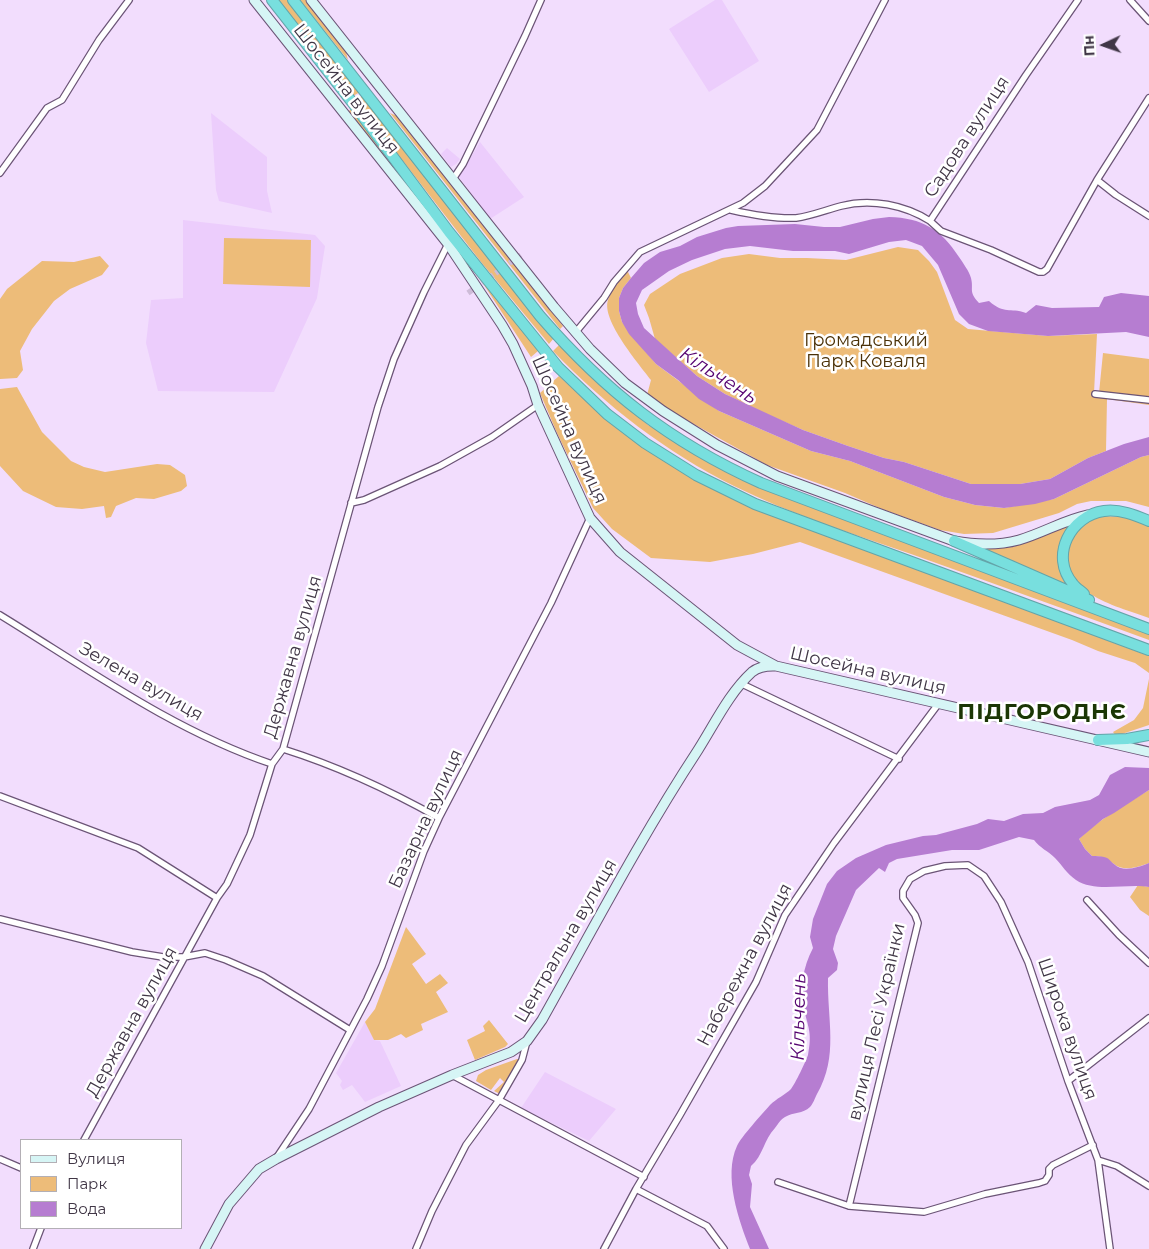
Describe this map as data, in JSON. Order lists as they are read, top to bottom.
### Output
{
  "streets": {
    "street": [
      "Шосейна вулиця",
      "Садова вулиця",
      "Державна вулиця",
      "Зелена вулиця",
      "Базарна вулиця",
      "Центральна вулиця",
      "Набережна вулиця",
      "вулиця Лесі Українки",
      "Широка вулиця"
    ]
  },
  "crossings": [
    ["Шосейна вулиця", "Державна вулиця"],
    ["Шосейна вулиця", "Базарна вулиця"],
    ["Шосейна вулиця", "Центральна вулиця"],
    ["Шосейна вулиця", "Набережна вулиця"],
    ["Державна вулиця", "Зелена вулиця"],
    ["Базарна вулиця", "Центральна вулиця"],
    ["вулиця Лесі Українки", "Широка вулиця"]
  ],
  "districts": ["ПІДГОРОДНЄ"],
  "water": ["Кільчень"],
  "parks": ["Громадський Парк Коваля"],
  "legend": ["Вулиця", "Парк", "Вода"],
  "north": "left"
}
